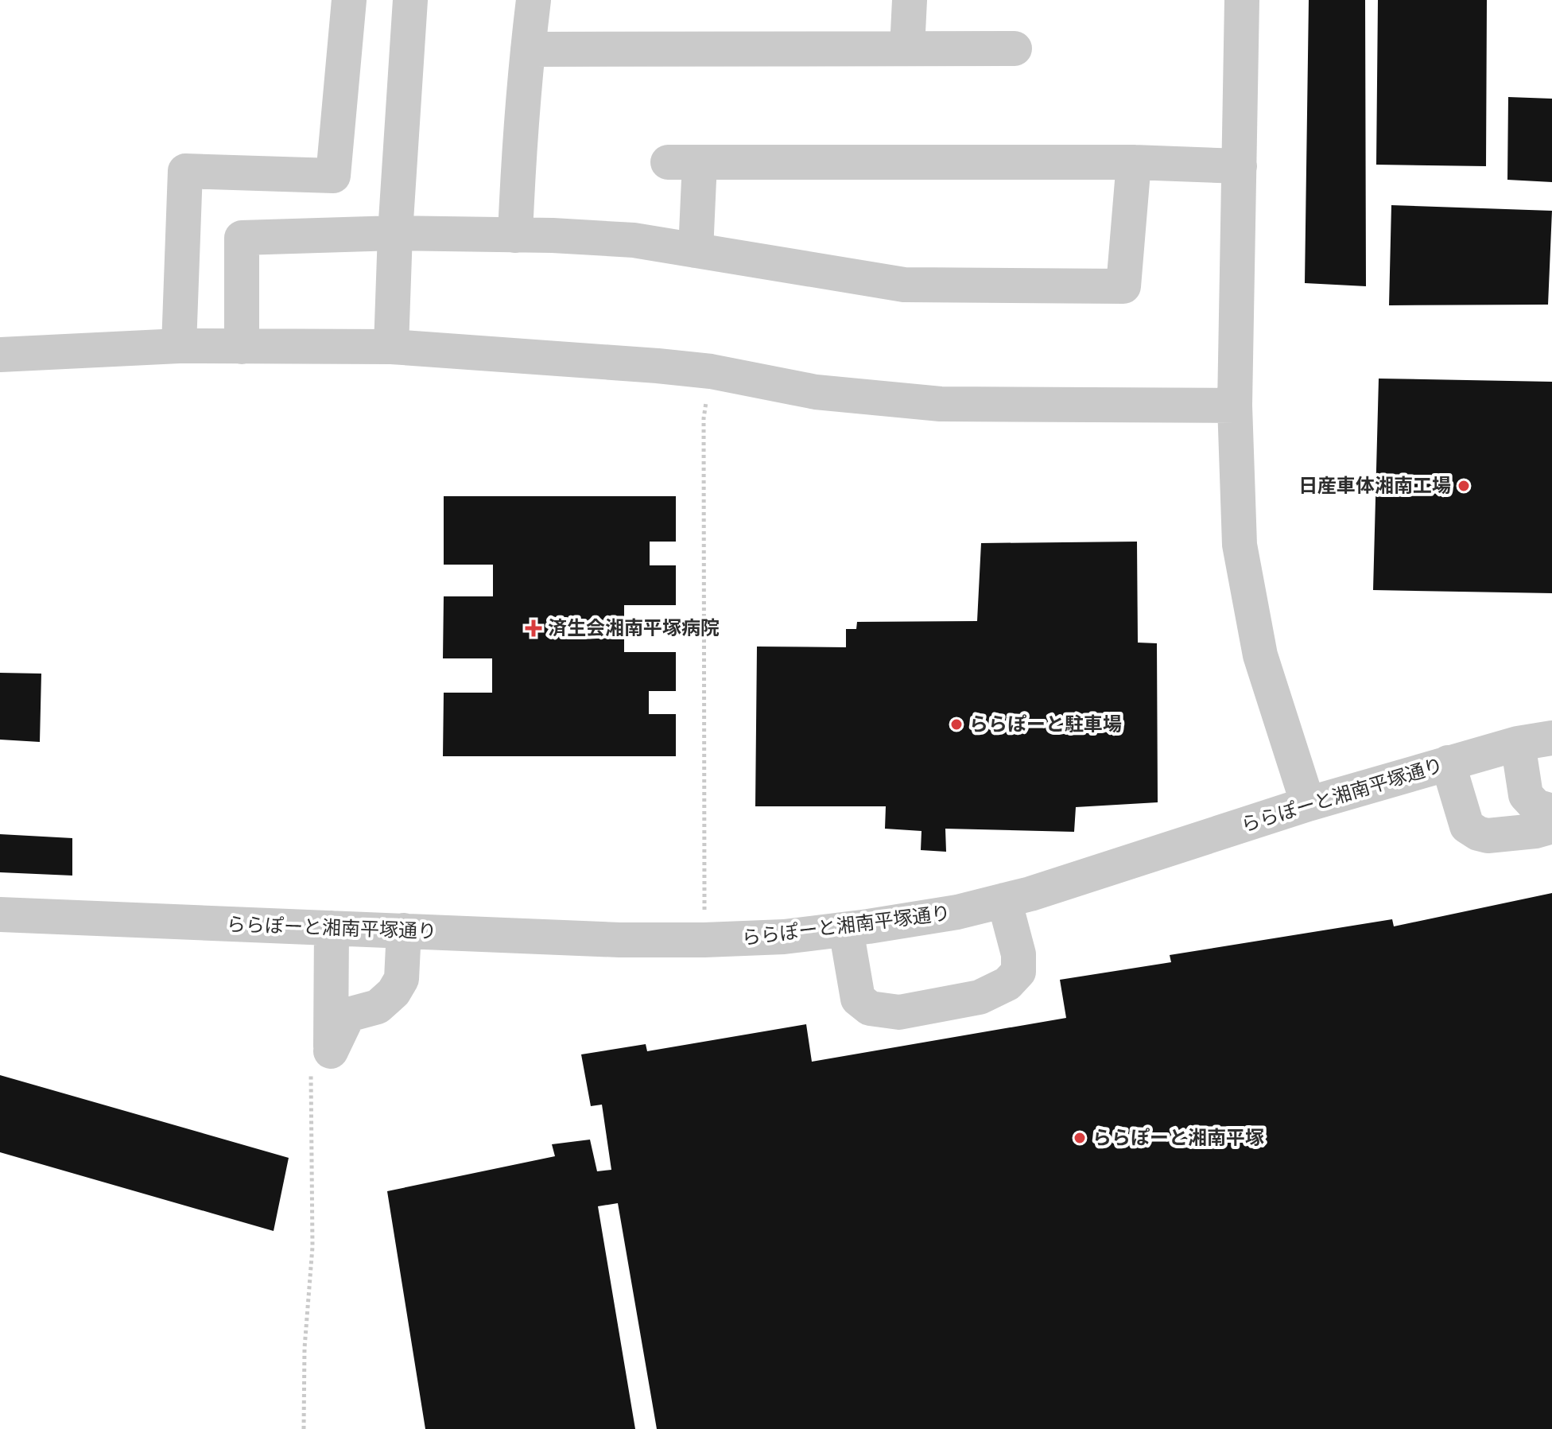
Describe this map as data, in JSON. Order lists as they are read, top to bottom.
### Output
{
  "streets": {
    "street": ["ららぽーと湘南平塚通り"]
  },
  "places": {
    "other": ["日産車体湘南工場", "ららぽーと駐車場", "ららぽーと湘南平塚"],
    "health": ["済生会湘南平塚病院"]
  }
}
